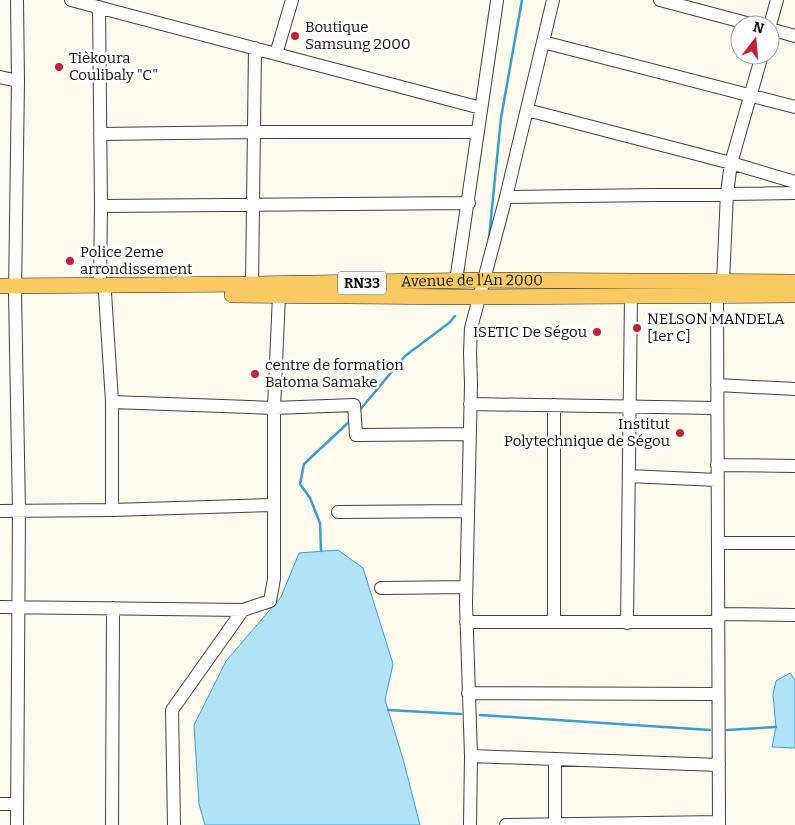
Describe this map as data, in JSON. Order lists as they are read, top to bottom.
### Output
{
  "streets": {
    "main road": ["Avenue de l'An 2000", "RN33"]
  },
  "places": [
    "Boutique Samsung 2000",
    "Tièkoura Coulibaly \"C\"",
    "Police 2eme arrondissement",
    "NELSON MANDELA [1er C]",
    "ISETIC De Ségou",
    "centre de formation Batoma Samake",
    "Institut Polytechnique de Ségou"
  ],
  "north": "top"
}
